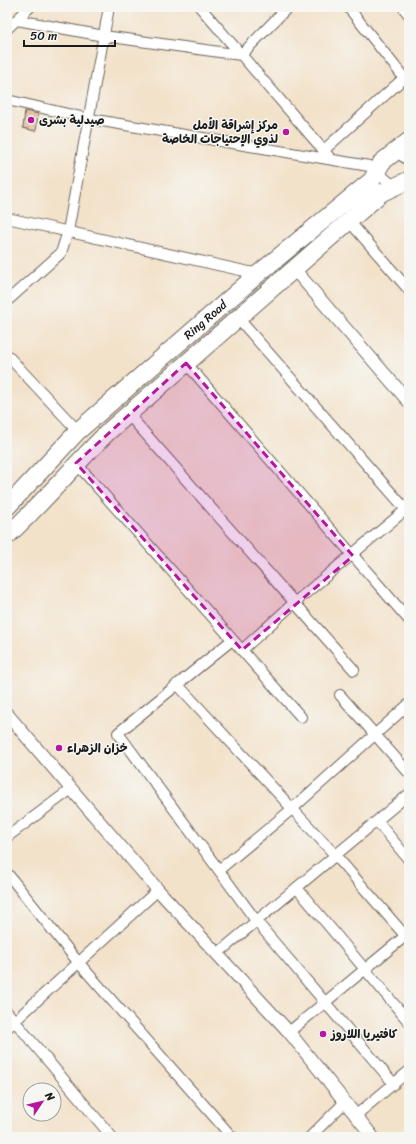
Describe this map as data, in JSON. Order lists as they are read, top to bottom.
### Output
{
  "streets": {
    "highway": ["Ring Road"]
  },
  "places": [
    "صيدلية بشرى",
    "مركز إشراقة الأمل لذوي الإحتياجات الخاصة",
    "خزان الزهراء",
    "كافتيريا اللاروز"
  ],
  "scale_bar": "50 m",
  "north": "top right"
}
